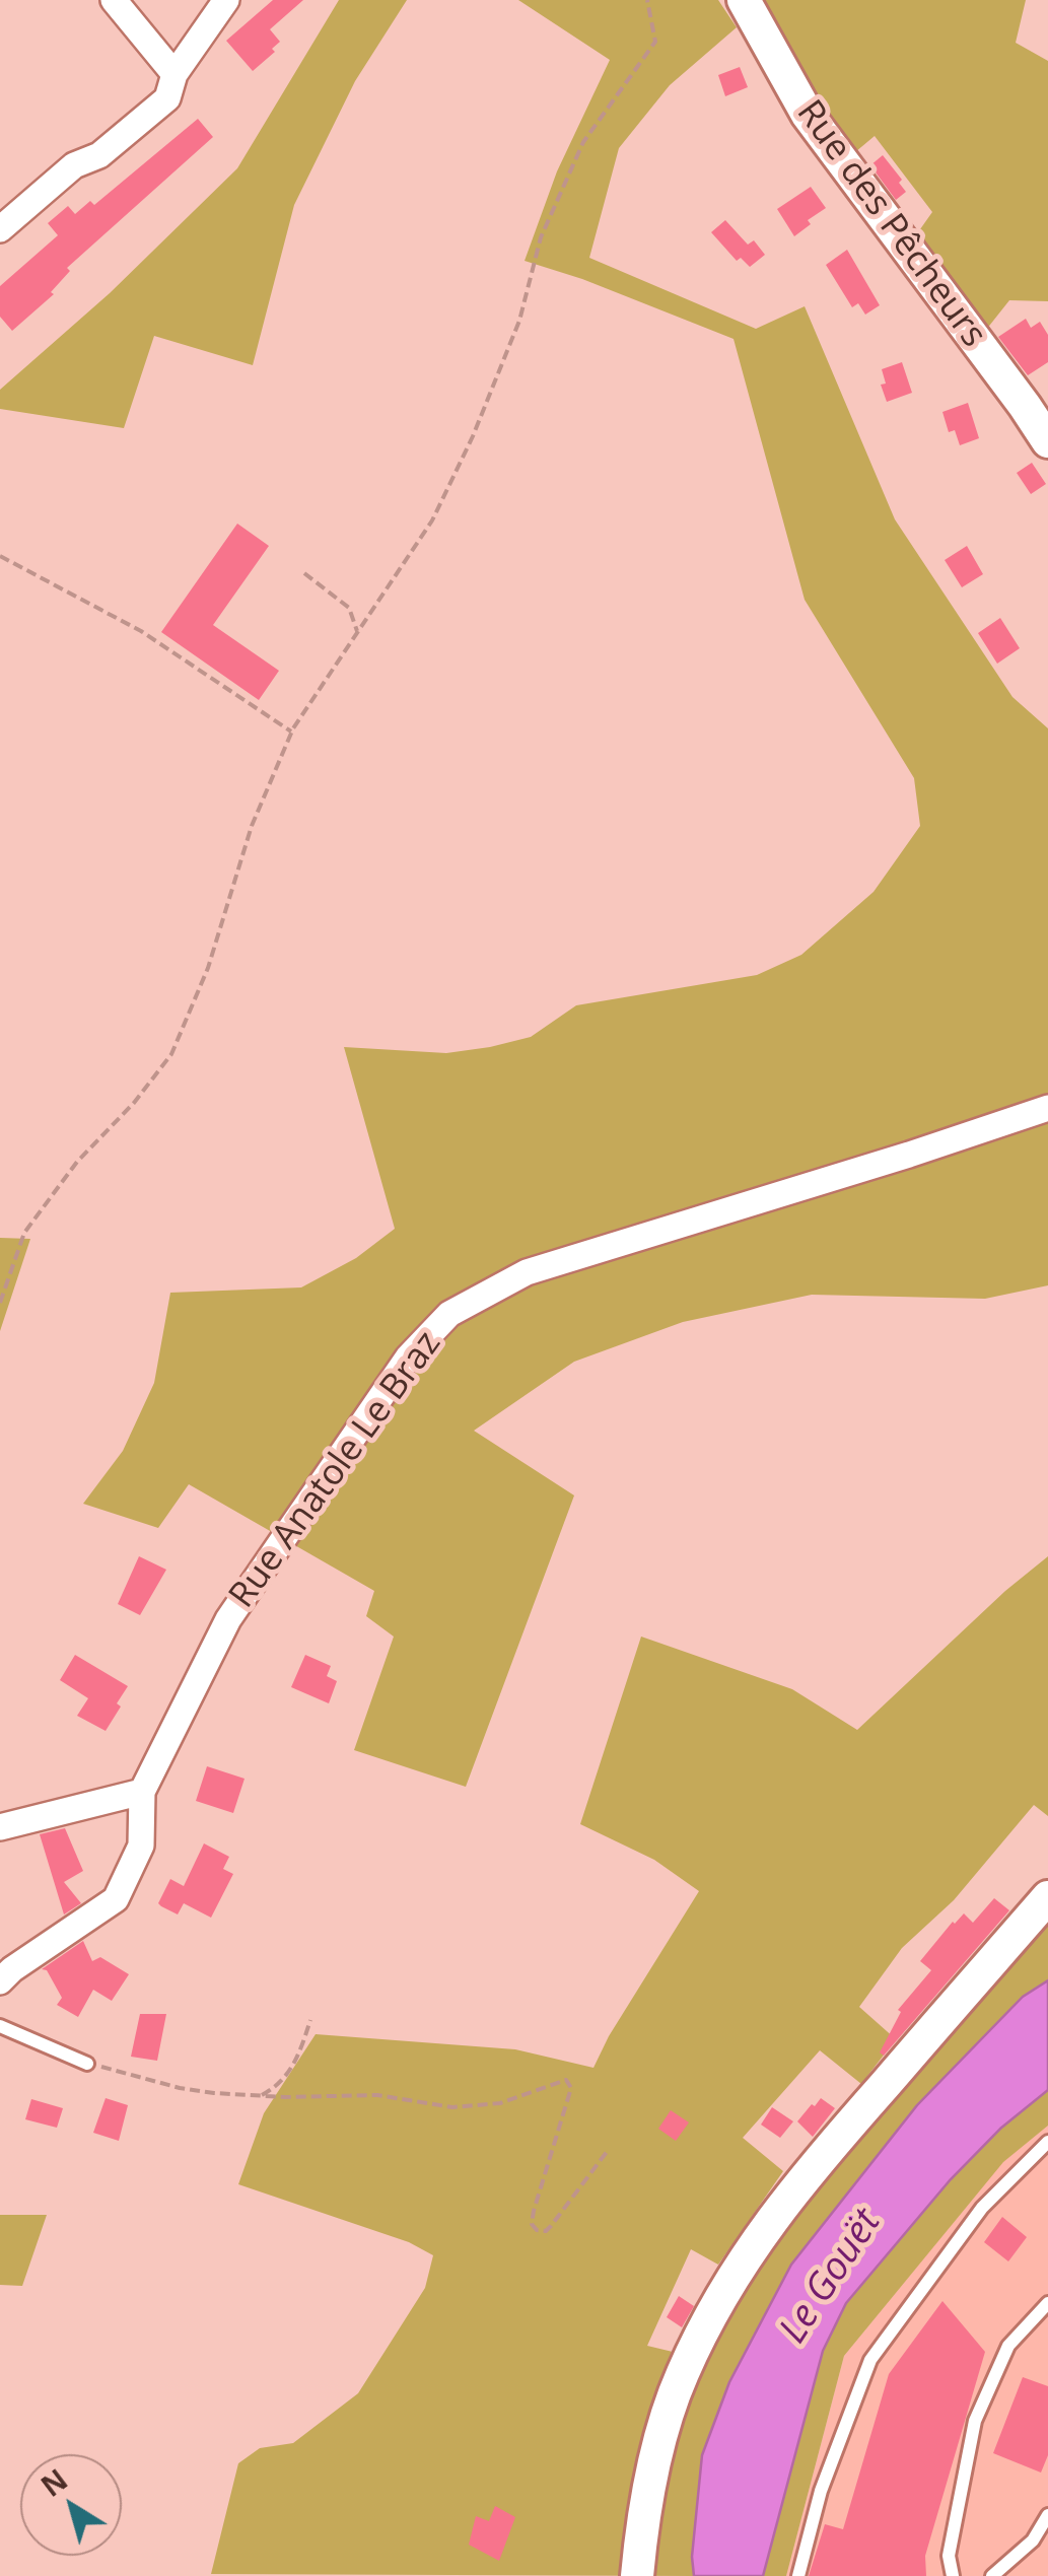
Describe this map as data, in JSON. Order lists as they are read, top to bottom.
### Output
{
  "streets": {
    "street": ["Rue des Pêcheurs", "Rue Anatole Le Braz"]
  },
  "water": ["Le Gouët"],
  "north": "top left"
}
